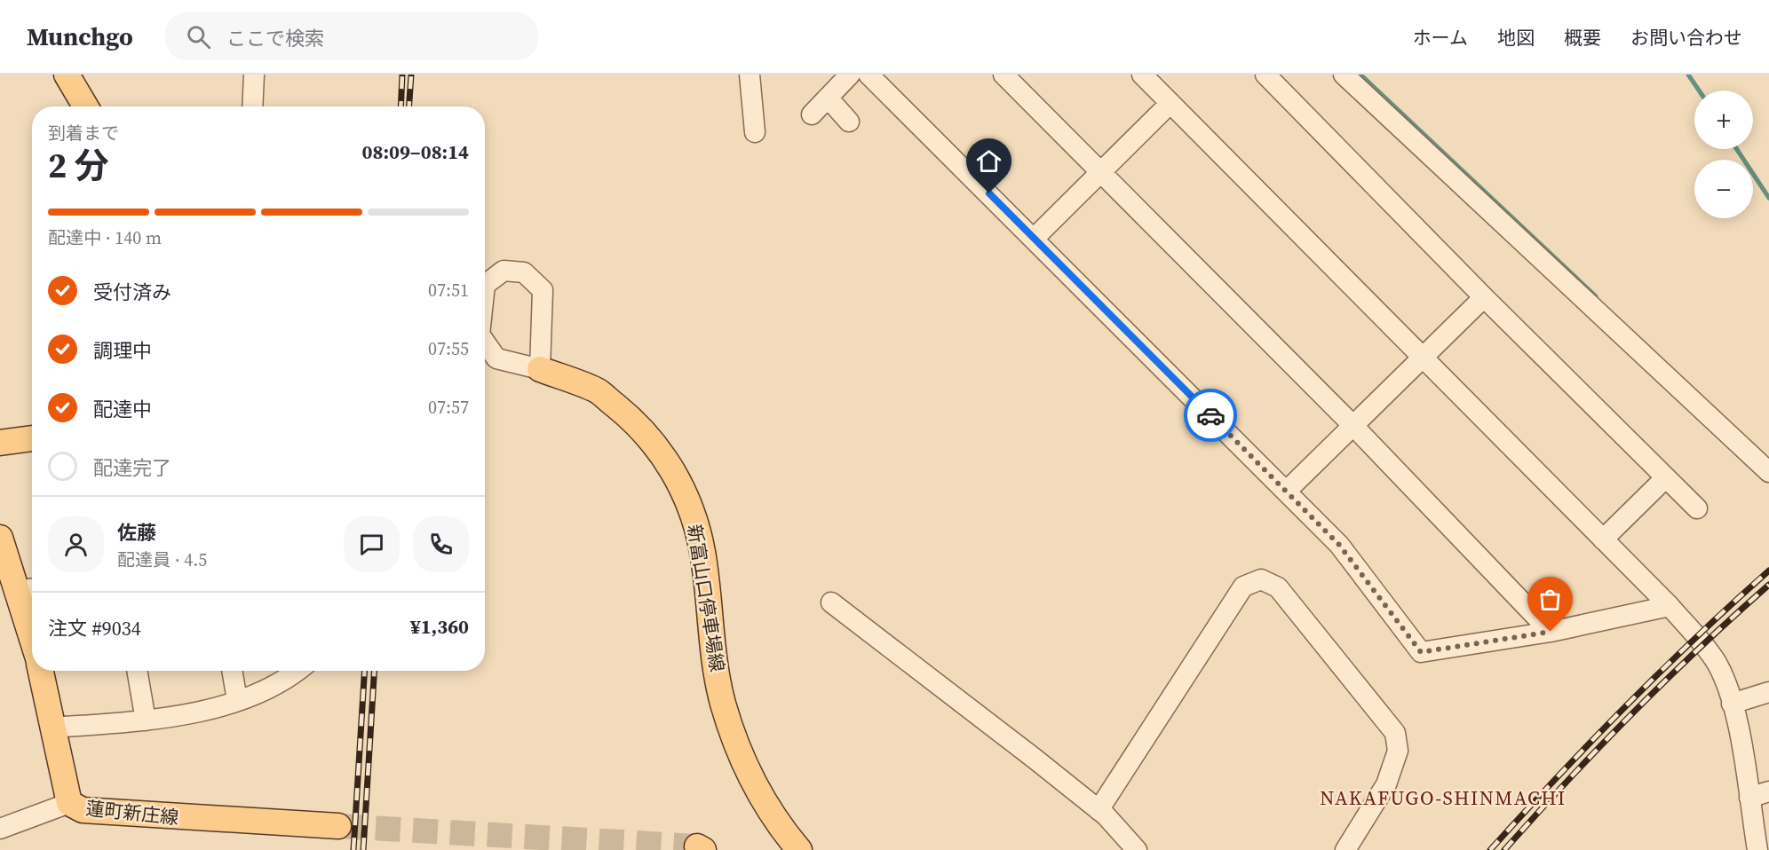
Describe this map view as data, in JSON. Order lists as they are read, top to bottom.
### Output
{
  "streets": {
    "main road": ["新富山口停車場線", "蓮町新庄線"]
  },
  "districts": ["NAKAFUGO-SHINMACHI"],
  "page": {
    "header": "Munchgo",
    "search": "ここで検索",
    "nav": [
      "ホーム",
      "地図",
      "概要",
      "お問い合わせ"
    ],
    "map_buttons": ["+", "−"],
    "heading": ["2 分", "到着まで", "08:09–08:14"],
    "panel": [
      "佐藤",
      "配達員 · 4.5",
      "注文 #9034",
      "¥1,360"
    ],
    "bar": "配達中 · 140 m",
    "list": [
      ["受付済み", "07:51"],
      ["調理中", "07:55"],
      ["配達中", "07:57"],
      "配達完了"
    ]
  }
}
